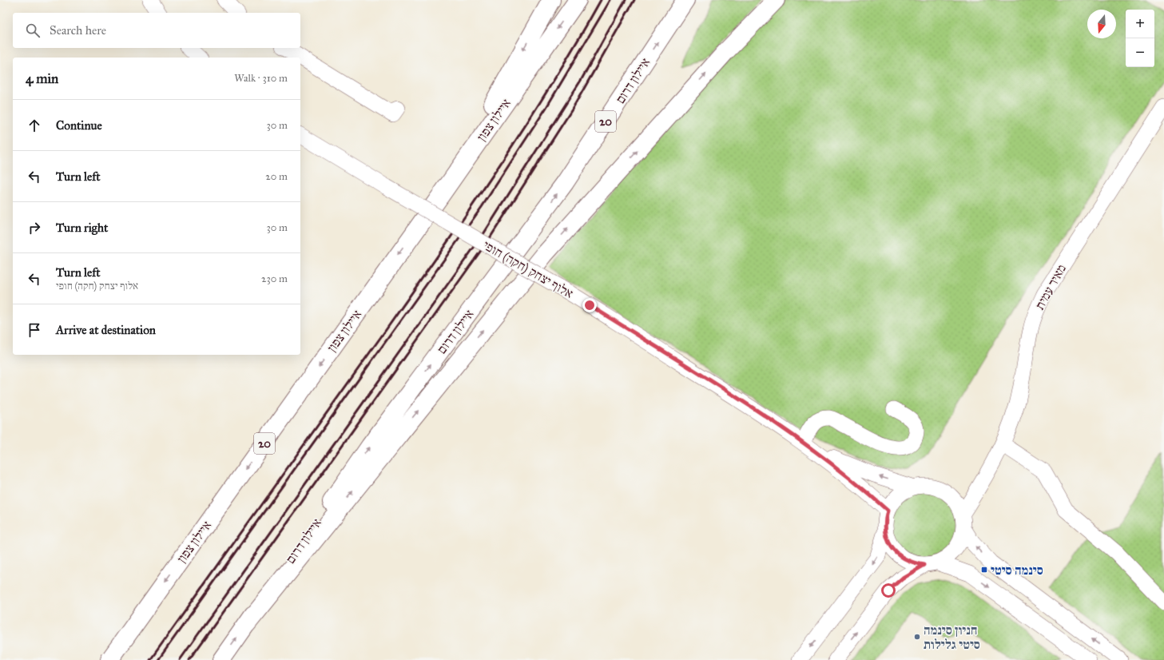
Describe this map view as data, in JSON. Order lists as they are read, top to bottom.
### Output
{
  "streets": {
    "highway": ["איילון דרום", "איילון צפון", "20"],
    "street": ["אלוף יצחק (חקה) חופי", "מאיר עמית"]
  },
  "crossings": [
    ["אלוף יצחק (חקה) חופי", "מאיר עמית"]
  ],
  "places": {
    "transit": ["סינמה סיטי"],
    "other": ["חניון סינמה סיטי גלילות"]
  },
  "north": "bottom",
  "page": {
    "map_buttons": ["+", "−"],
    "search": "Search here",
    "heading": ["4 min", "Walk · 310 m"],
    "list": [
      ["Continue", "30 m"],
      ["Turn left", "20 m"],
      ["Turn right", "30 m"],
      ["Turn left", "אלוף יצחק (חקה) חופי", "230 m"],
      "Arrive at destination"
    ]
  }
}
